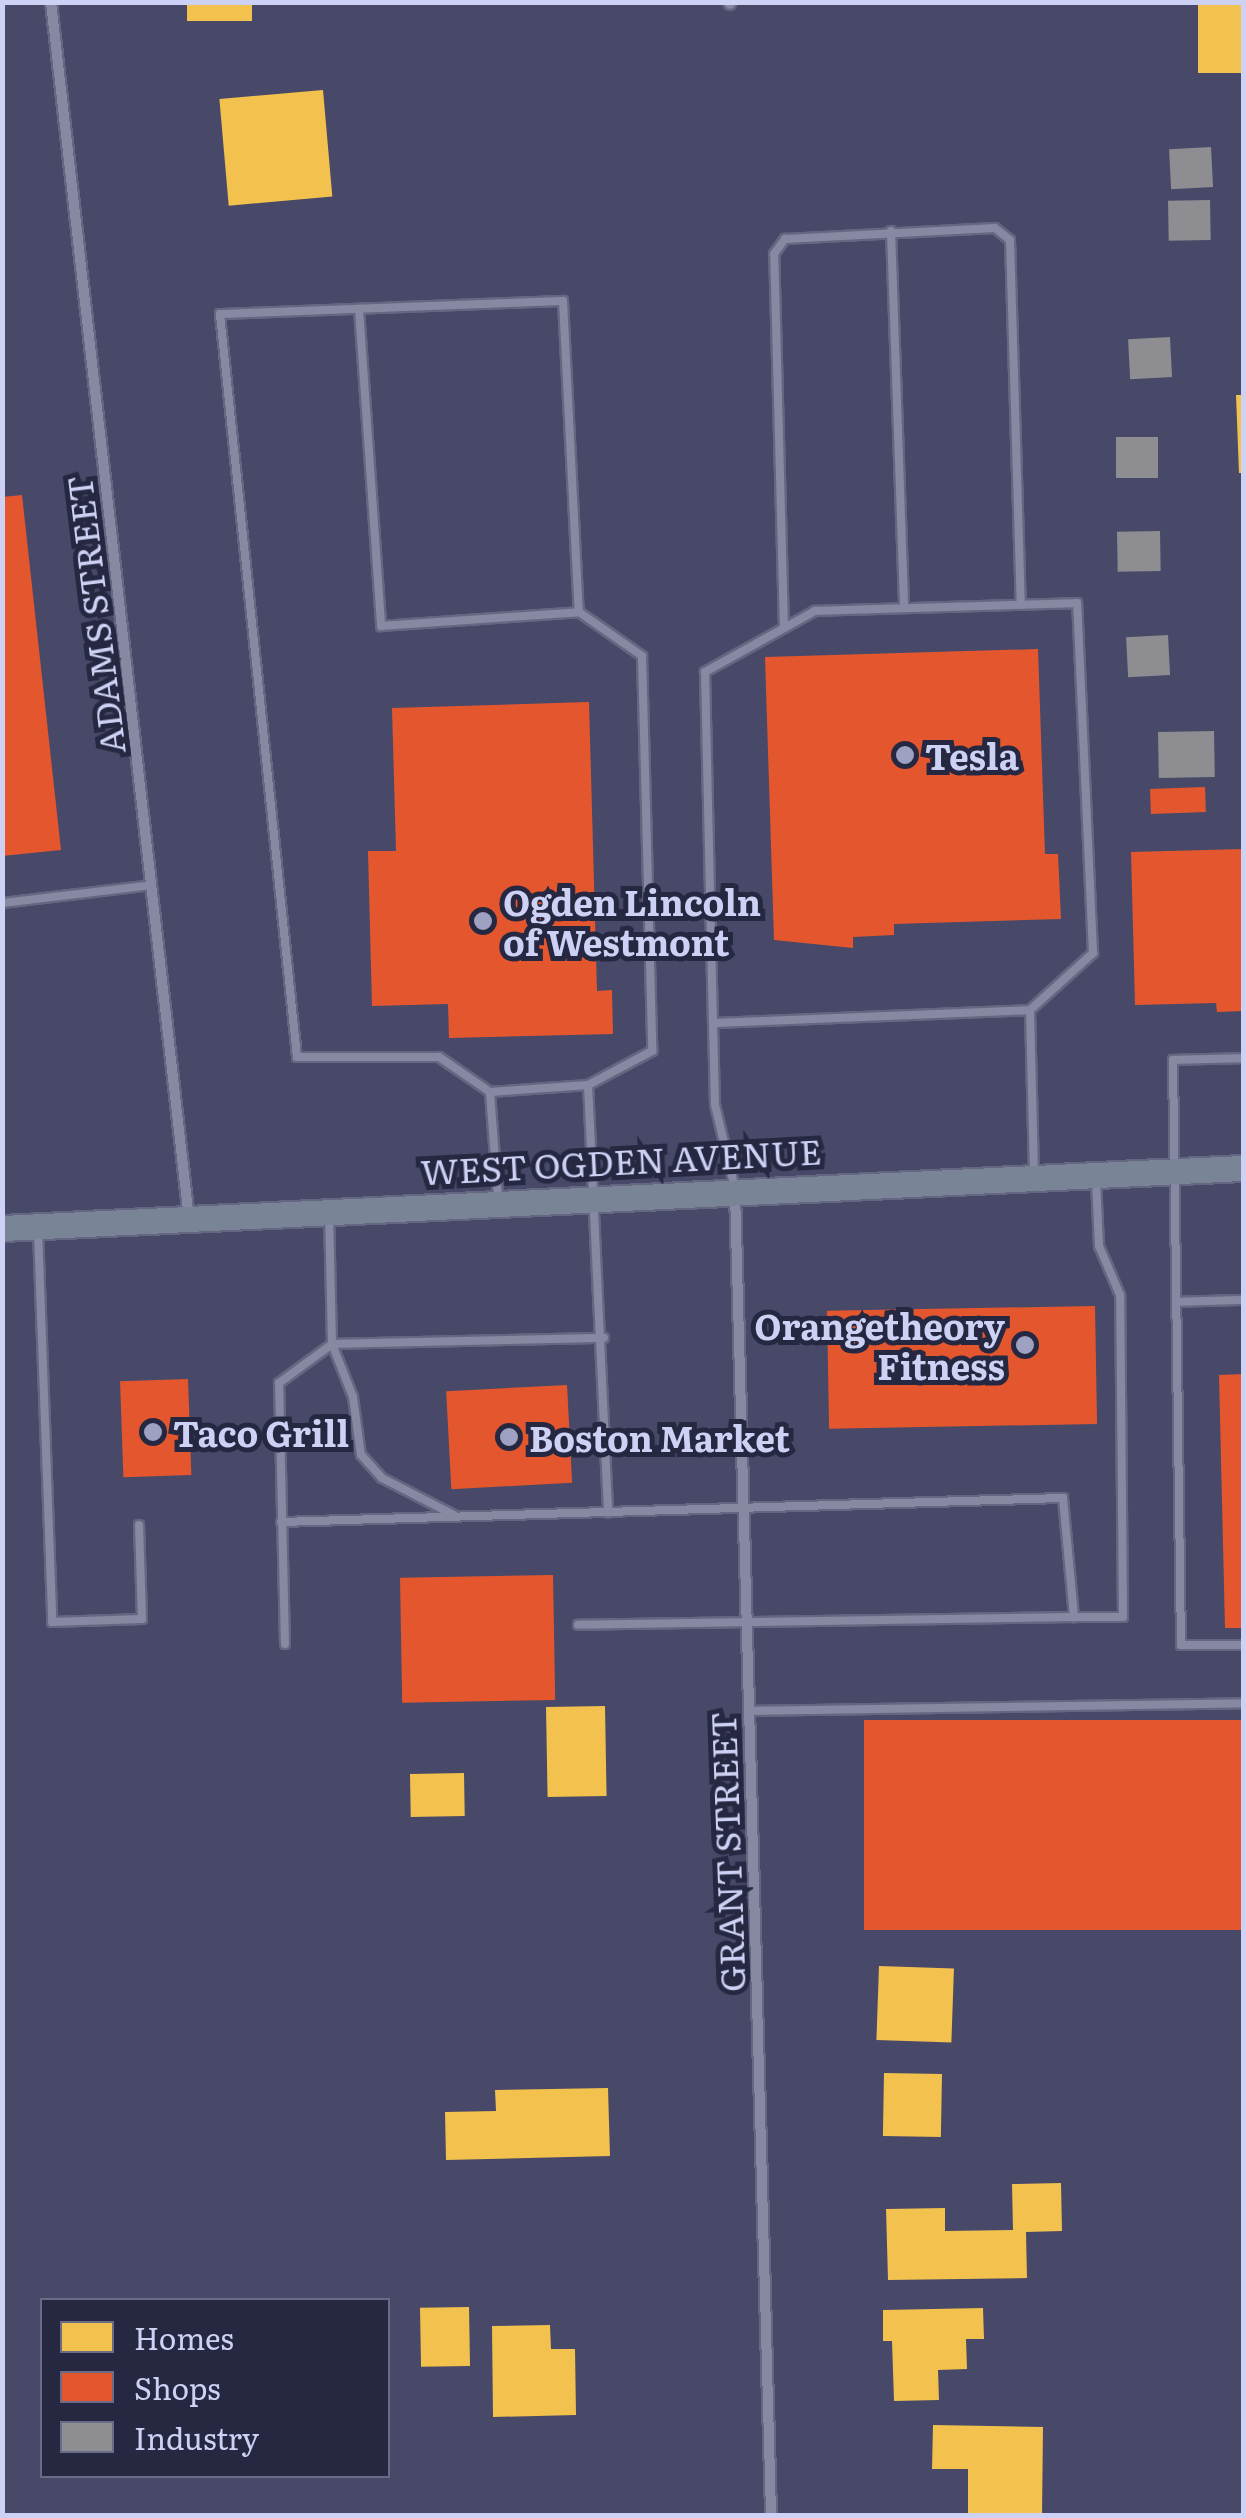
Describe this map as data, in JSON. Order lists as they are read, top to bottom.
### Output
{
  "streets": {
    "main road": ["WEST OGDEN AVENUE"],
    "street": ["ADAMS STREET", "GRANT STREET"]
  },
  "crossings": [
    ["ADAMS STREET", "WEST OGDEN AVENUE"],
    ["WEST OGDEN AVENUE", "GRANT STREET"]
  ],
  "places": [
    "Tesla",
    "Ogden Lincoln of Westmont",
    "Orangetheory Fitness",
    "Taco Grill",
    "Boston Market"
  ],
  "legend": ["Homes", "Shops", "Industry"]
}
